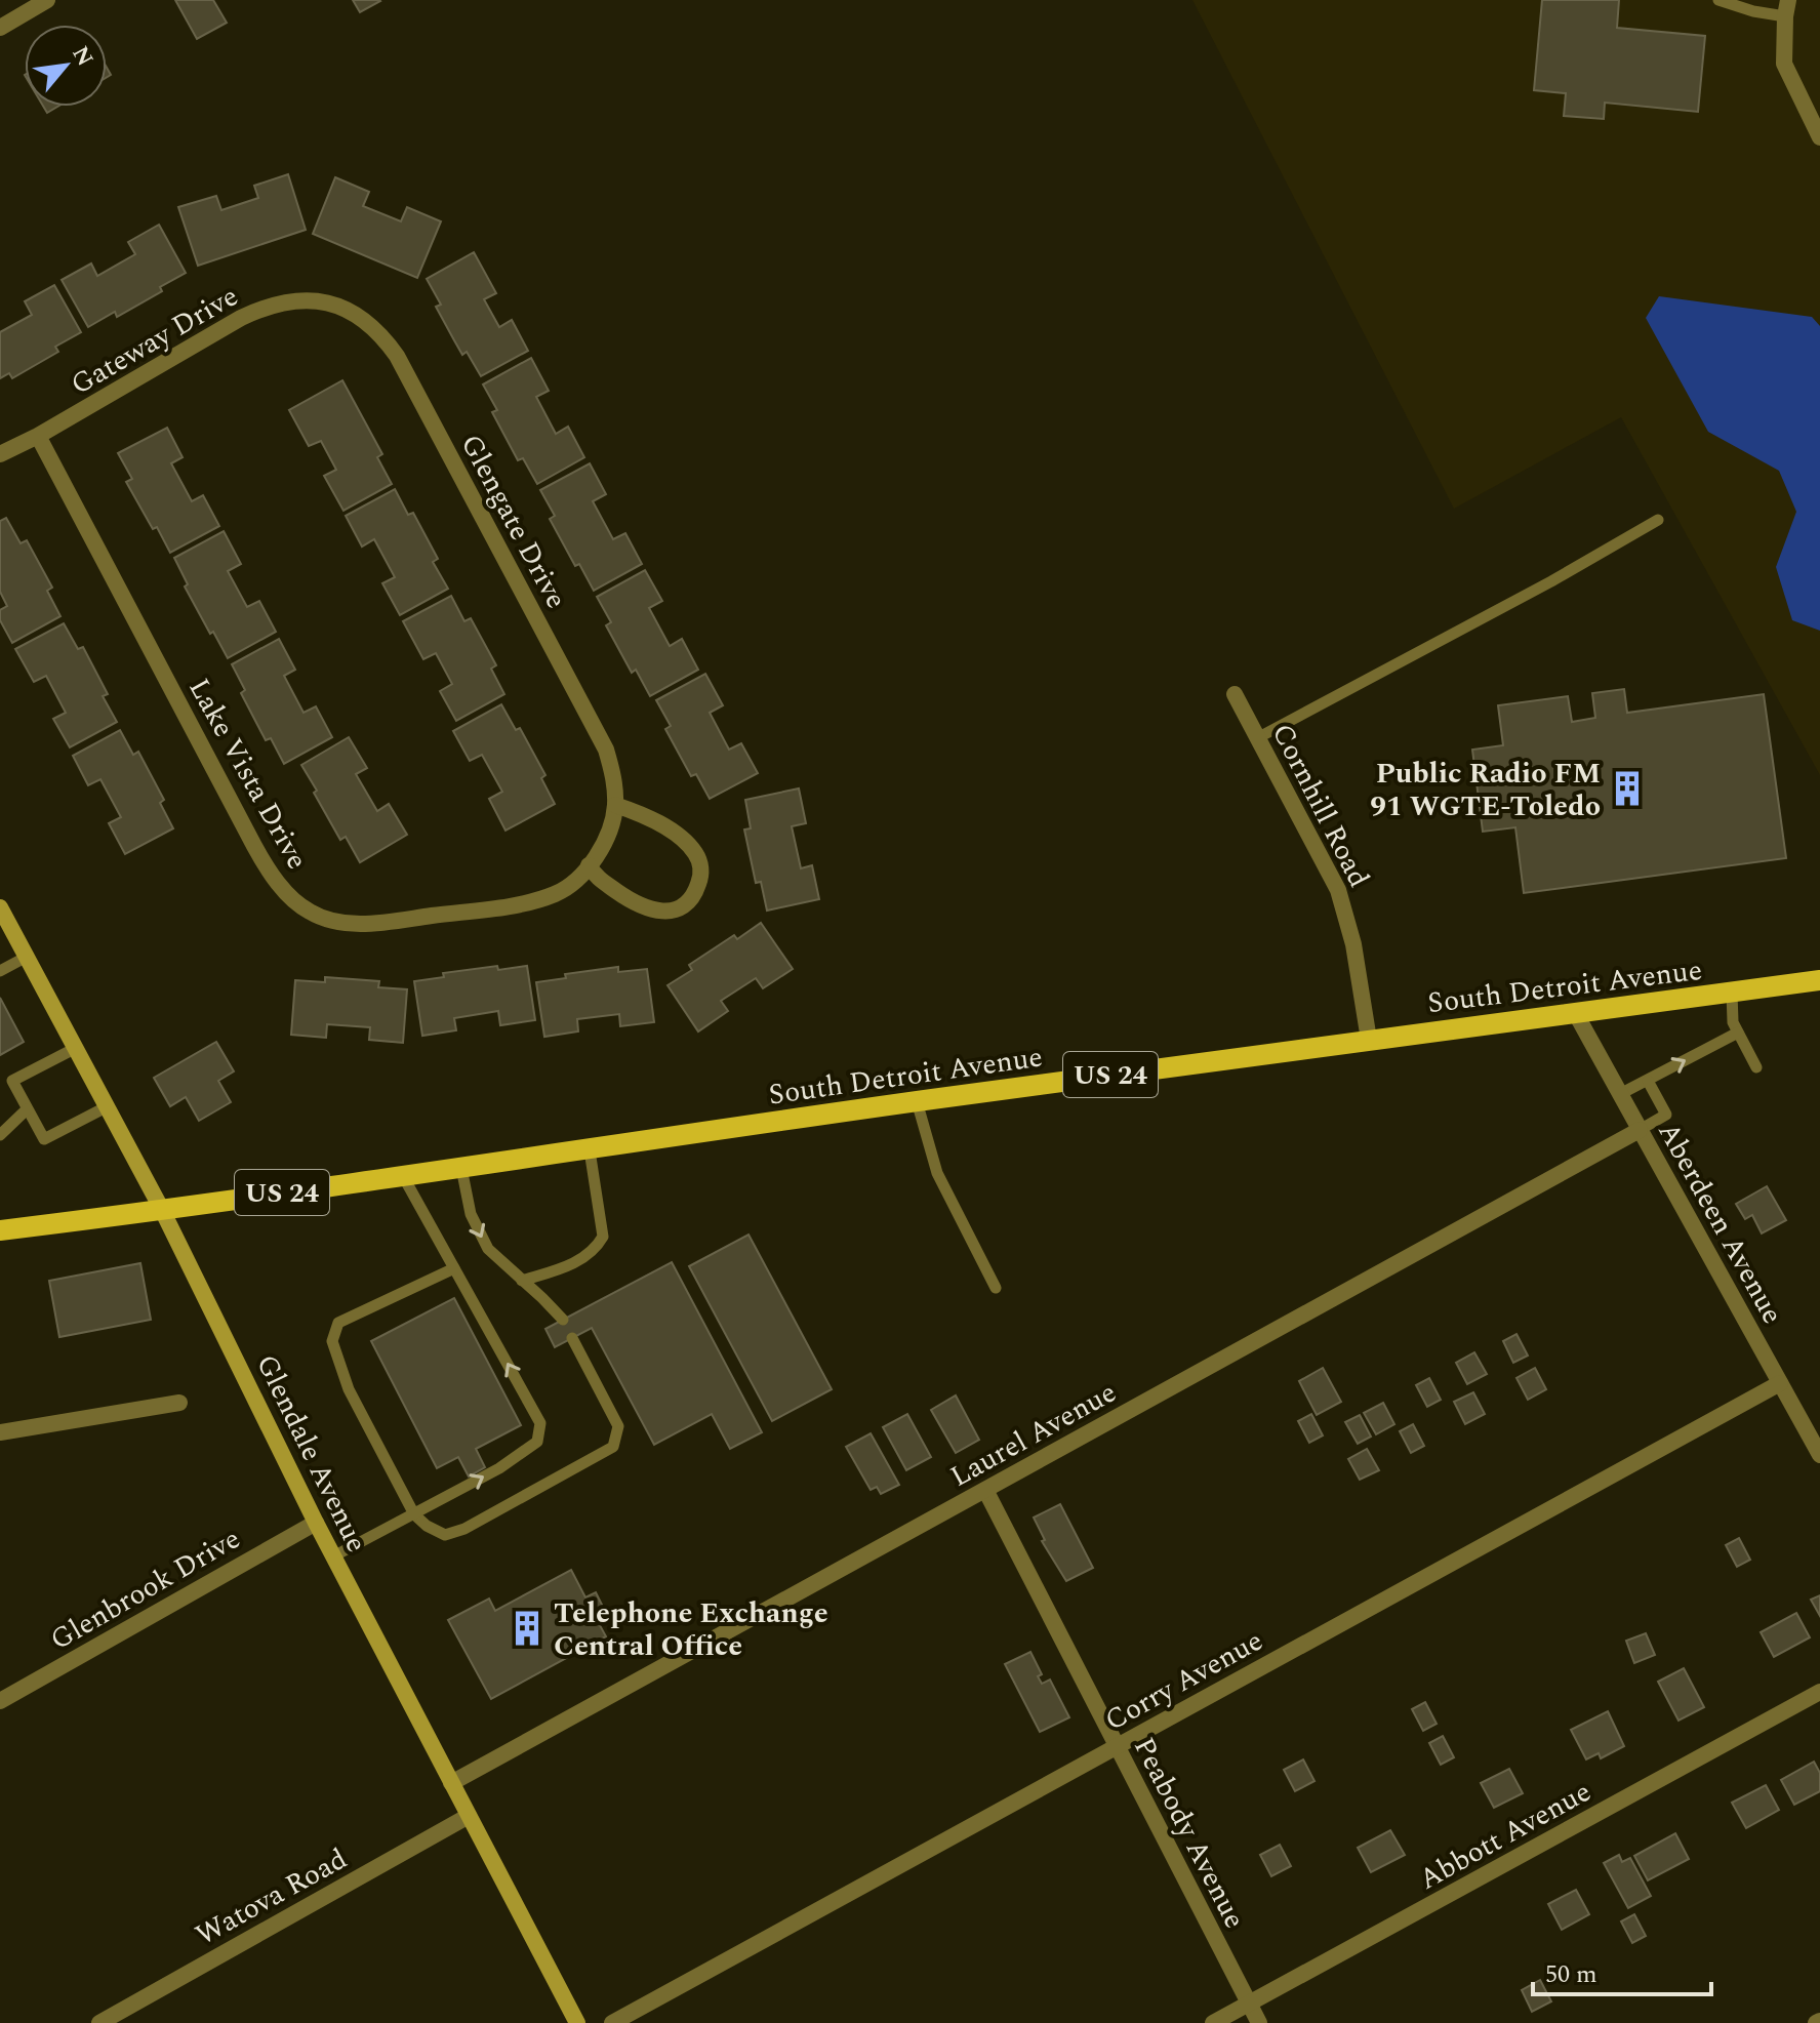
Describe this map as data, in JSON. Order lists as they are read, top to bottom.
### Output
{
  "streets": {
    "main road": ["South Detroit Avenue", "US 24", "Glendale Avenue"],
    "street": [
      "Gateway Drive",
      "Glengate Drive",
      "Lake Vista Drive",
      "Cornhill Road",
      "Aberdeen Avenue",
      "Laurel Avenue",
      "Glenbrook Drive",
      "Corry Avenue",
      "Peabody Avenue",
      "Abbott Avenue",
      "Watova Road"
    ]
  },
  "crossings": [
    ["Gateway Drive", "Glengate Drive"],
    ["Gateway Drive", "Lake Vista Drive"],
    ["Glengate Drive", "Lake Vista Drive"],
    ["Cornhill Road", "South Detroit Avenue"],
    ["South Detroit Avenue", "Aberdeen Avenue"],
    ["South Detroit Avenue", "Glendale Avenue"],
    ["Aberdeen Avenue", "Laurel Avenue"],
    ["Aberdeen Avenue", "Corry Avenue"],
    ["Laurel Avenue", "Glendale Avenue"],
    ["Laurel Avenue", "Peabody Avenue"],
    ["Glendale Avenue", "Glenbrook Drive"],
    ["Glendale Avenue", "Watova Road"],
    ["Corry Avenue", "Peabody Avenue"],
    ["Peabody Avenue", "Abbott Avenue"]
  ],
  "places": {
    "building": ["Public Radio FM 91 WGTE-Toledo", "Telephone Exchange Central Office"]
  },
  "scale_bar": "50 m",
  "north": "top right"
}
